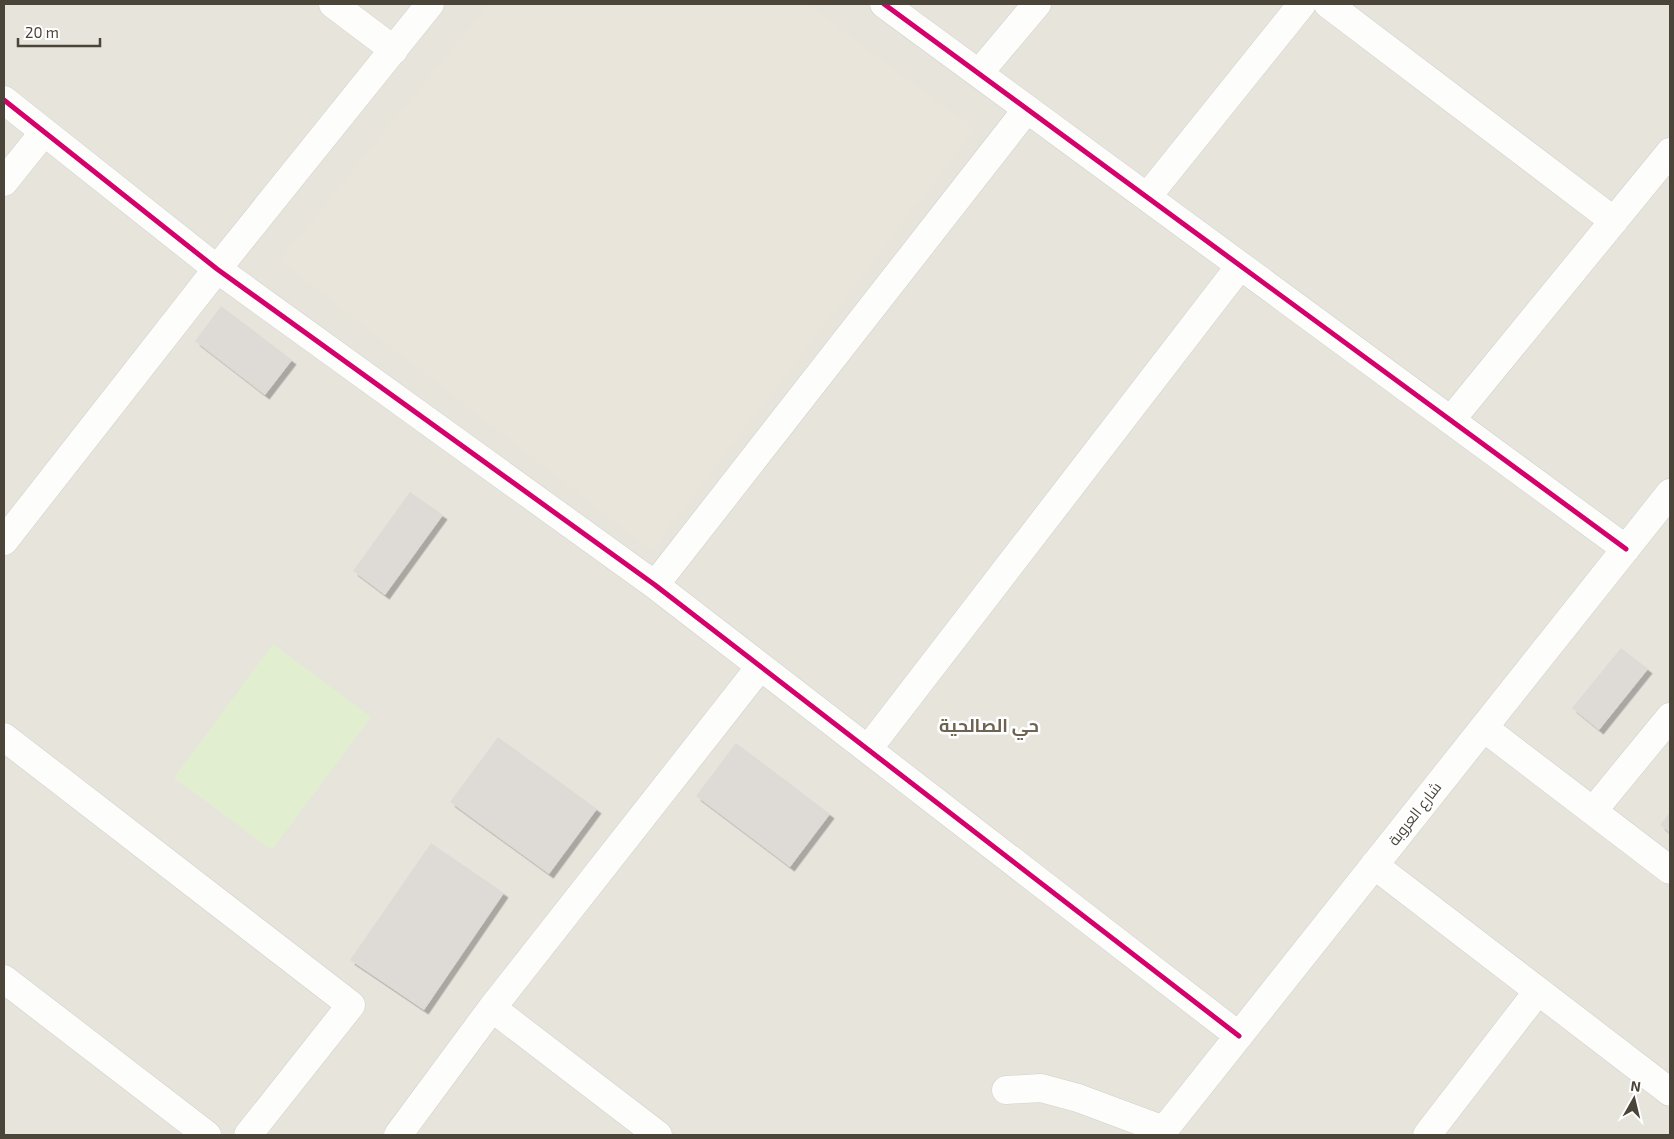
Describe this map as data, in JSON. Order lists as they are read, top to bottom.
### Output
{
  "streets": {
    "street": ["شارع العروبة"]
  },
  "districts": ["حي الصالحية"],
  "scale_bar": "20 m",
  "north": "top"
}
